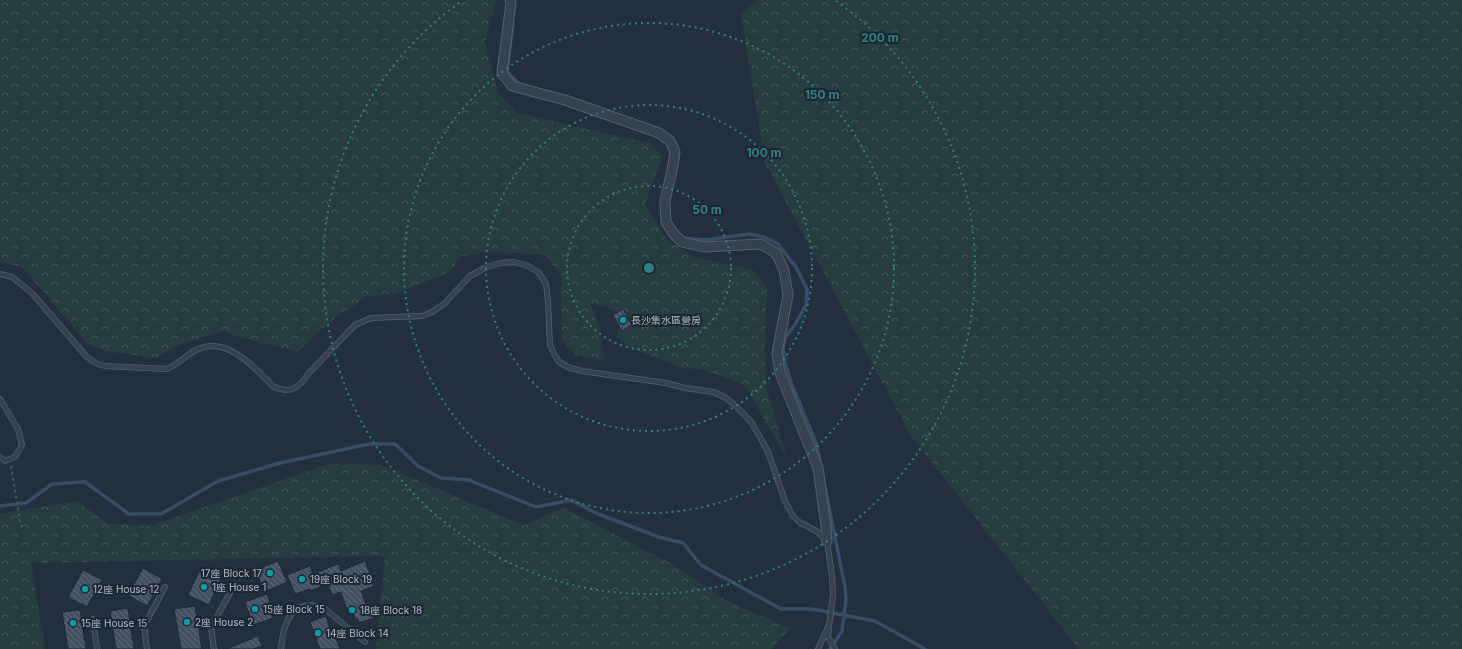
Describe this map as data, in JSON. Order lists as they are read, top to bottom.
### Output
{
  "places": [
    "長沙集水區營房",
    "17座 Block 17",
    "19座 Block 19",
    "1座 House 1",
    "12座 House 12",
    "15座 Block 15",
    "18座 Block 18",
    "2座 House 2",
    "15座 House 15",
    "14座 Block 14"
  ],
  "rings": [
    "200 m",
    "150 m",
    "100 m",
    "50 m"
  ]
}
